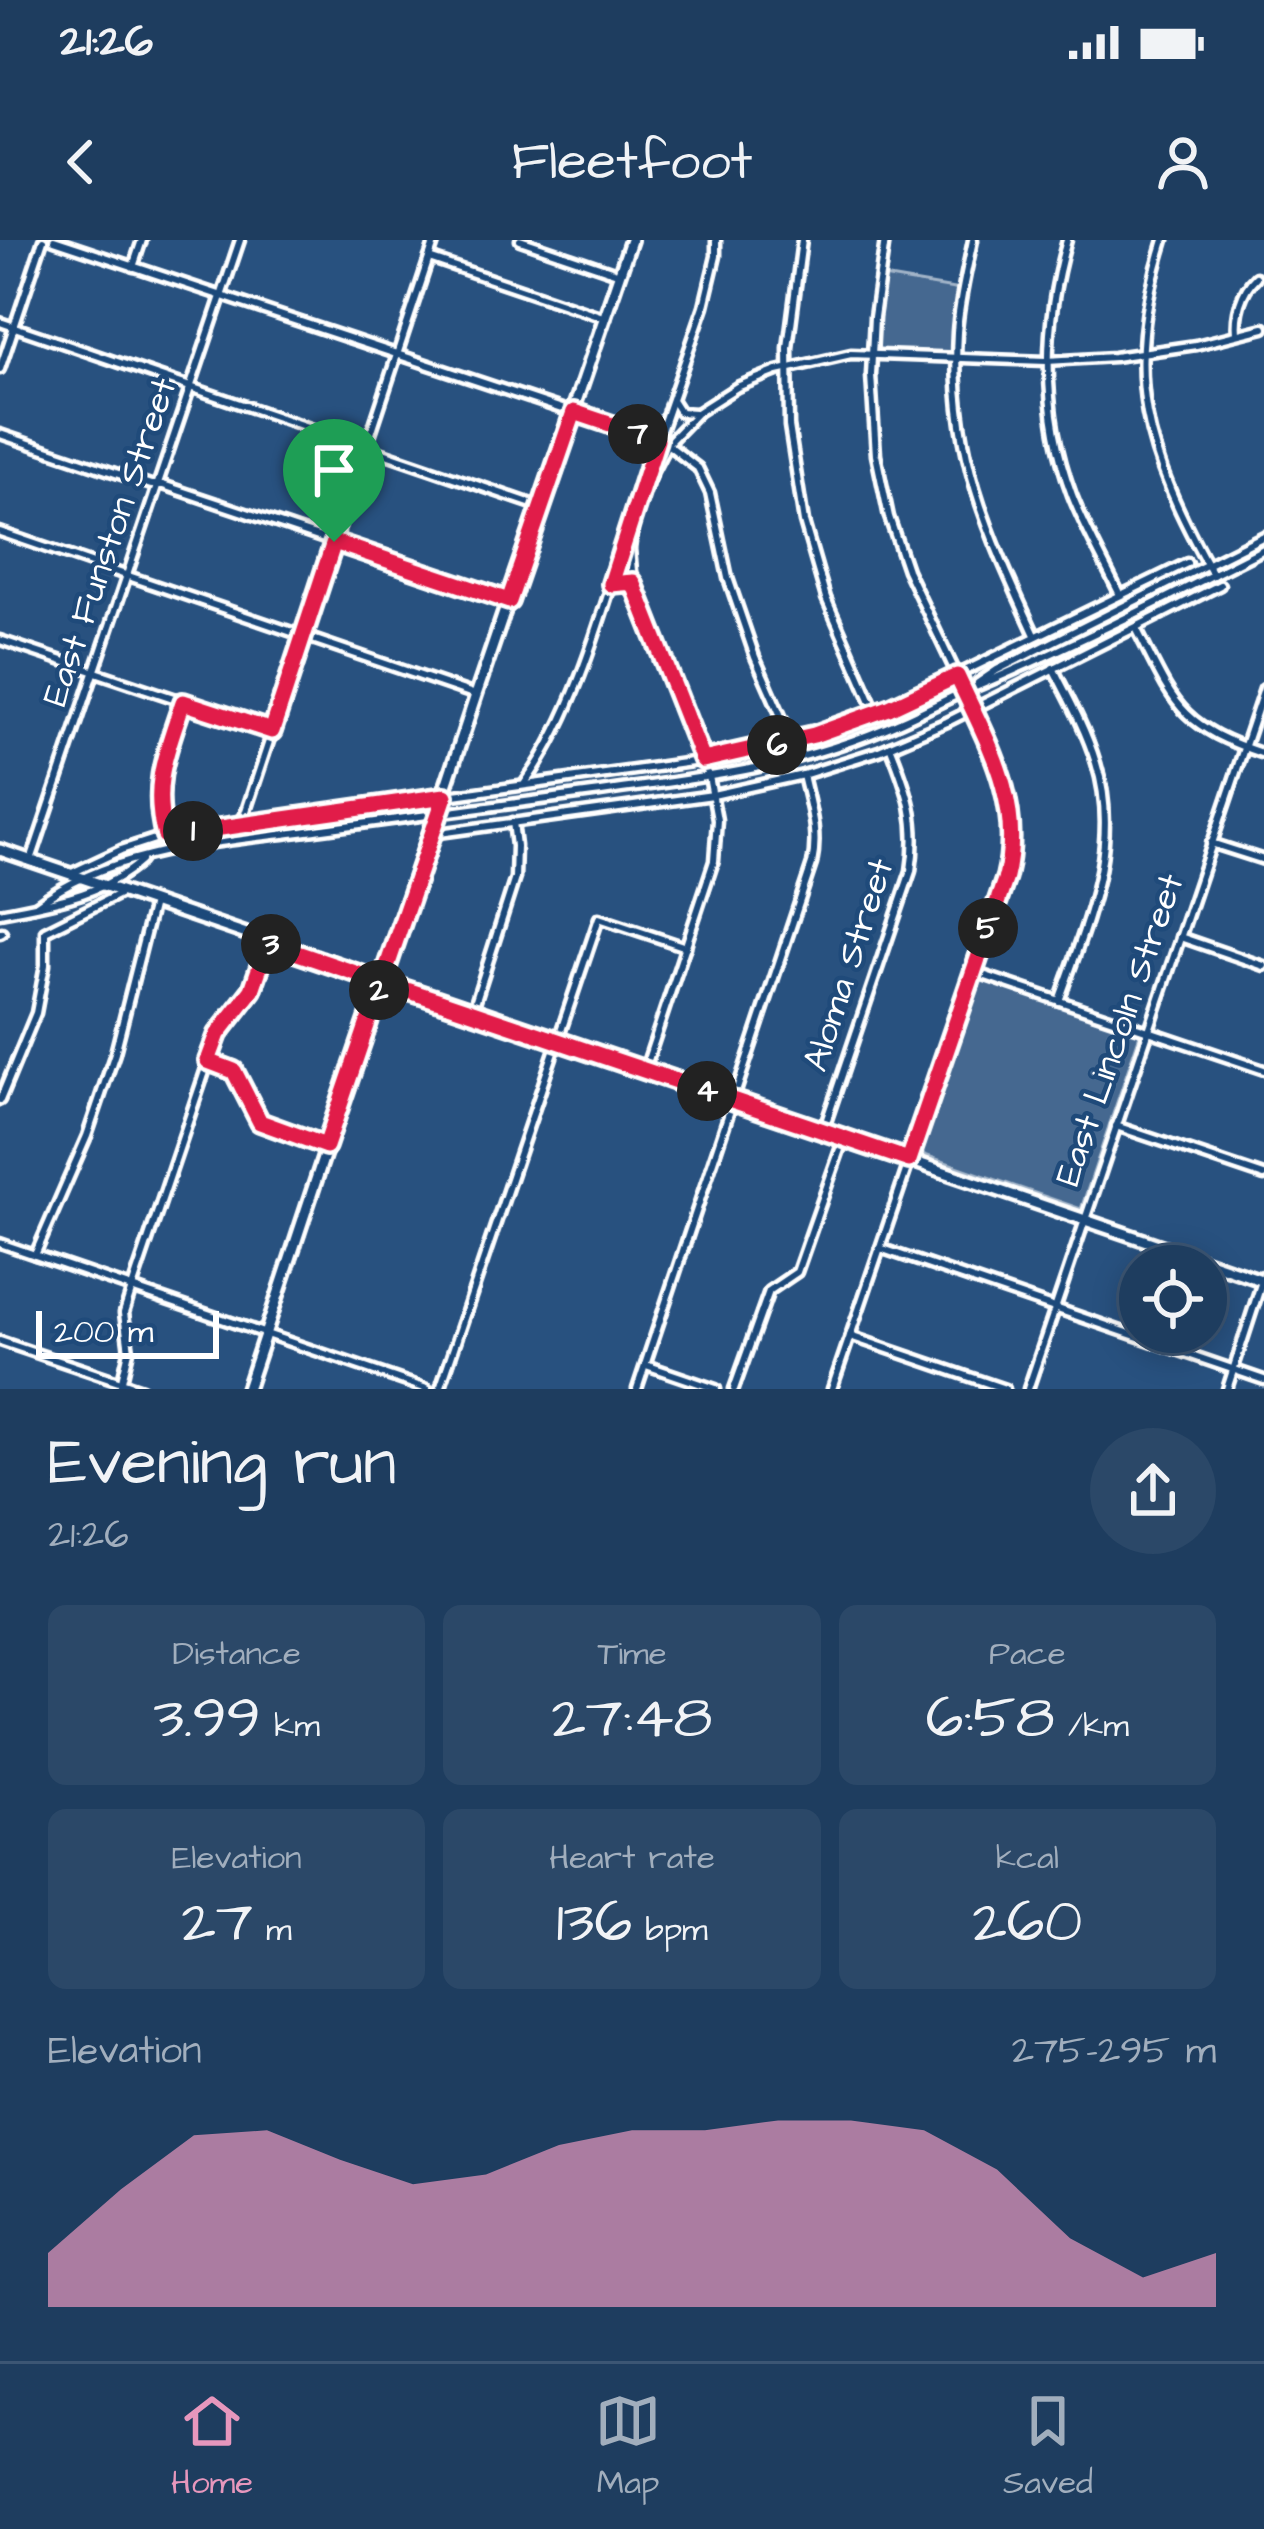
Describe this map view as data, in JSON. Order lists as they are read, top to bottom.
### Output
{
  "streets": {
    "street": ["East Funston Street", "Aloma Street", "East Lincoln Street"]
  },
  "scale_bar": "200 m",
  "page": {
    "status": "21:26",
    "header": "Fleetfoot",
    "pins": [
      "7",
      "6",
      "1",
      "5",
      "3",
      "2",
      "4"
    ],
    "scale": "200 m",
    "heading": ["Evening run", "21:26"],
    "stats": [
      ["Distance", "3.99 km"],
      ["Time", "27:48"],
      ["Pace", "6:58 /km"],
      ["Elevation", "27 m"],
      ["Heart rate", "136 bpm"],
      ["kcal", "260"]
    ],
    "chart": ["Elevation", "275–295 m"],
    "tabs": ["Home", "Map", "Saved"]
  }
}
